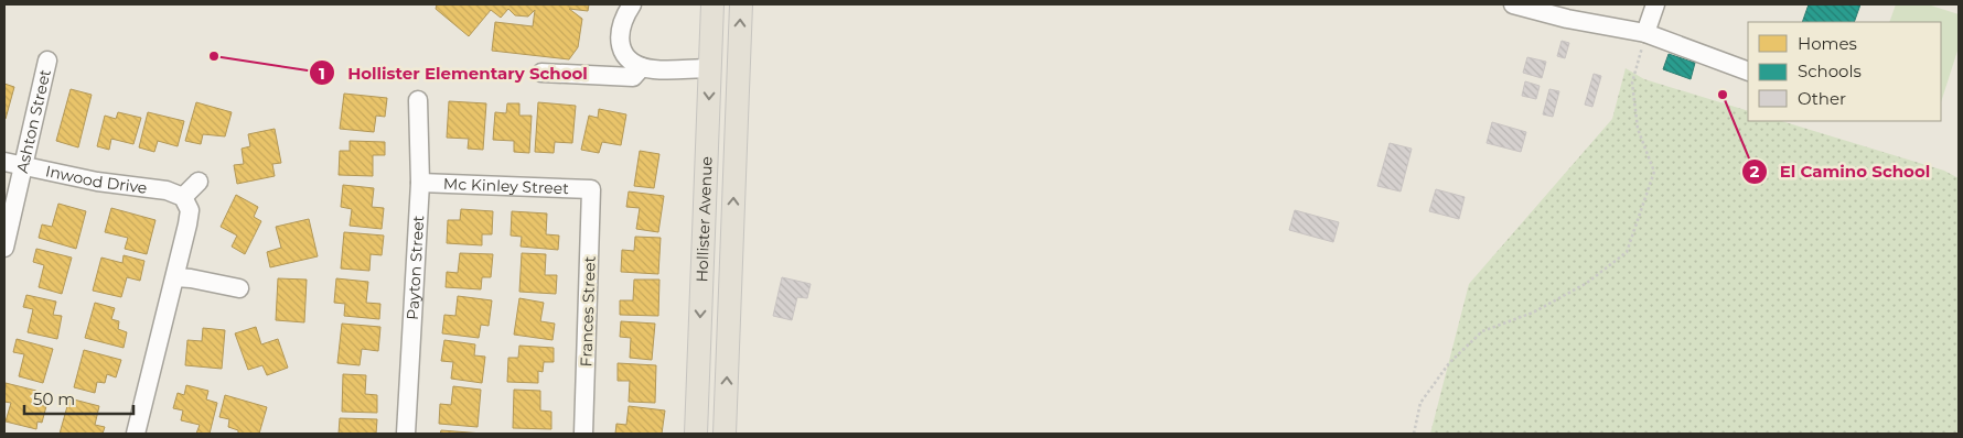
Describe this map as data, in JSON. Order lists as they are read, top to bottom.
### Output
{
  "streets": {
    "main road": ["Hollister Avenue"],
    "street": [
      "Ashton Street",
      "Inwood Drive",
      "Mc Kinley Street",
      "Payton Street",
      "Frances Street"
    ]
  },
  "crossings": [
    ["Ashton Street", "Inwood Drive"],
    ["Mc Kinley Street", "Payton Street"],
    ["Mc Kinley Street", "Frances Street"]
  ],
  "places": ["Hollister Elementary School", "El Camino School"],
  "legend": ["Homes", "Schools", "Other"],
  "scale_bar": "50 m"
}
